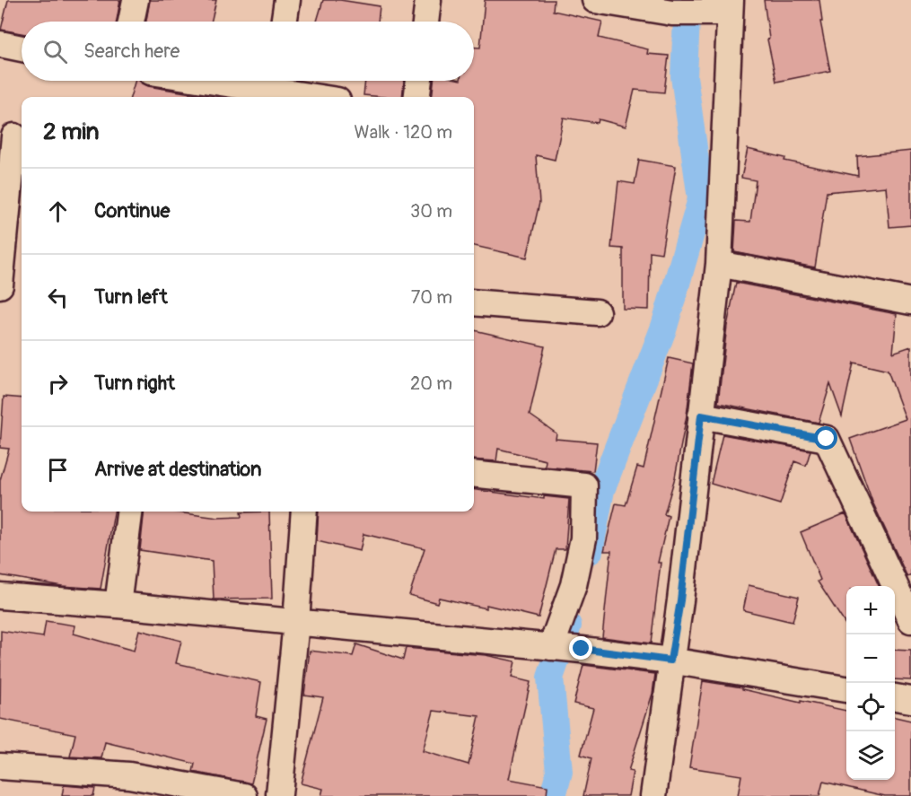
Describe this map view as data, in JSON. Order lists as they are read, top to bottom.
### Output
{
  "page": {
    "search": "Search here",
    "heading": ["2 min", "Walk · 120 m"],
    "list": [
      ["Continue", "30 m"],
      ["Turn left", "70 m"],
      ["Turn right", "20 m"],
      "Arrive at destination"
    ],
    "map_buttons": ["+", "−"]
  }
}
